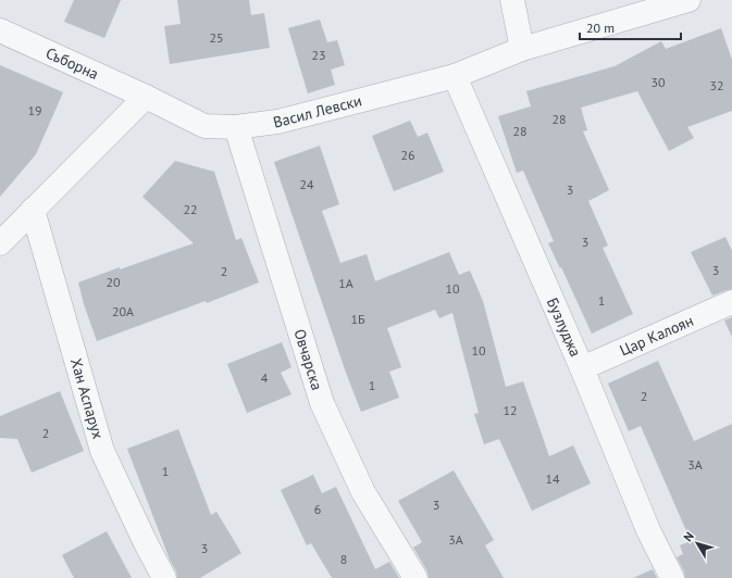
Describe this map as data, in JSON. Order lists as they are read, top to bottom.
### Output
{
  "streets": {
    "street": [
      "Съборна",
      "Васил Левски",
      "Бузлуджа",
      "Цар Калоян",
      "Овчарска",
      "Хан Аспарух"
    ]
  },
  "crossings": [
    ["Съборна", "Васил Левски"],
    ["Васил Левски", "Бузлуджа"],
    ["Васил Левски", "Овчарска"],
    ["Бузлуджа", "Цар Калоян"]
  ],
  "house_numbers": [
    "25",
    "23",
    "30",
    "32",
    "19",
    "28",
    "28",
    "26",
    "24",
    "3",
    "22",
    "3",
    "3",
    "2",
    "20",
    "1А",
    "10",
    "1",
    "20А",
    "1Б",
    "10",
    "4",
    "1",
    "2",
    "12",
    "2",
    "3А",
    "1",
    "14",
    "3",
    "6",
    "3А",
    "3",
    "8"
  ],
  "scale_bar": "20 m",
  "north": "top left"
}
